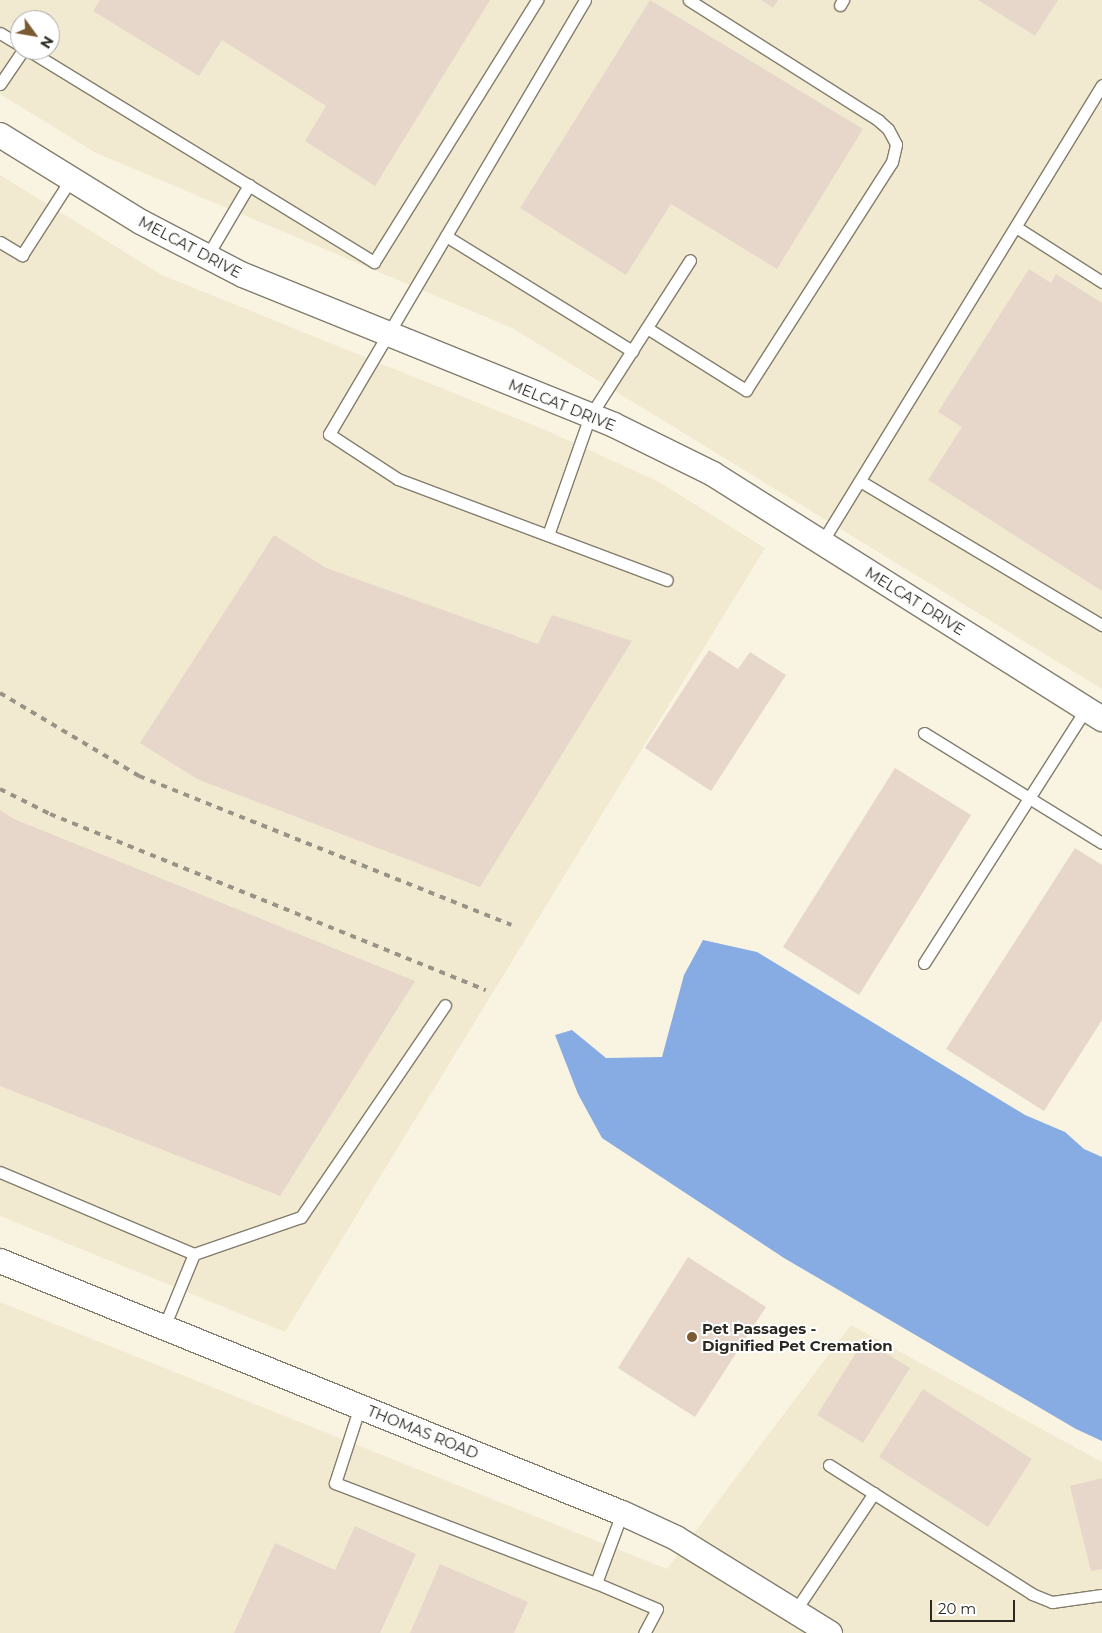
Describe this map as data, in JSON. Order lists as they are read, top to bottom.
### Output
{
  "streets": {
    "street": ["MELCAT DRIVE", "THOMAS ROAD"]
  },
  "places": ["Pet Passages - Dignified Pet Cremation"],
  "scale_bar": "20 m",
  "north": "bottom right"
}
